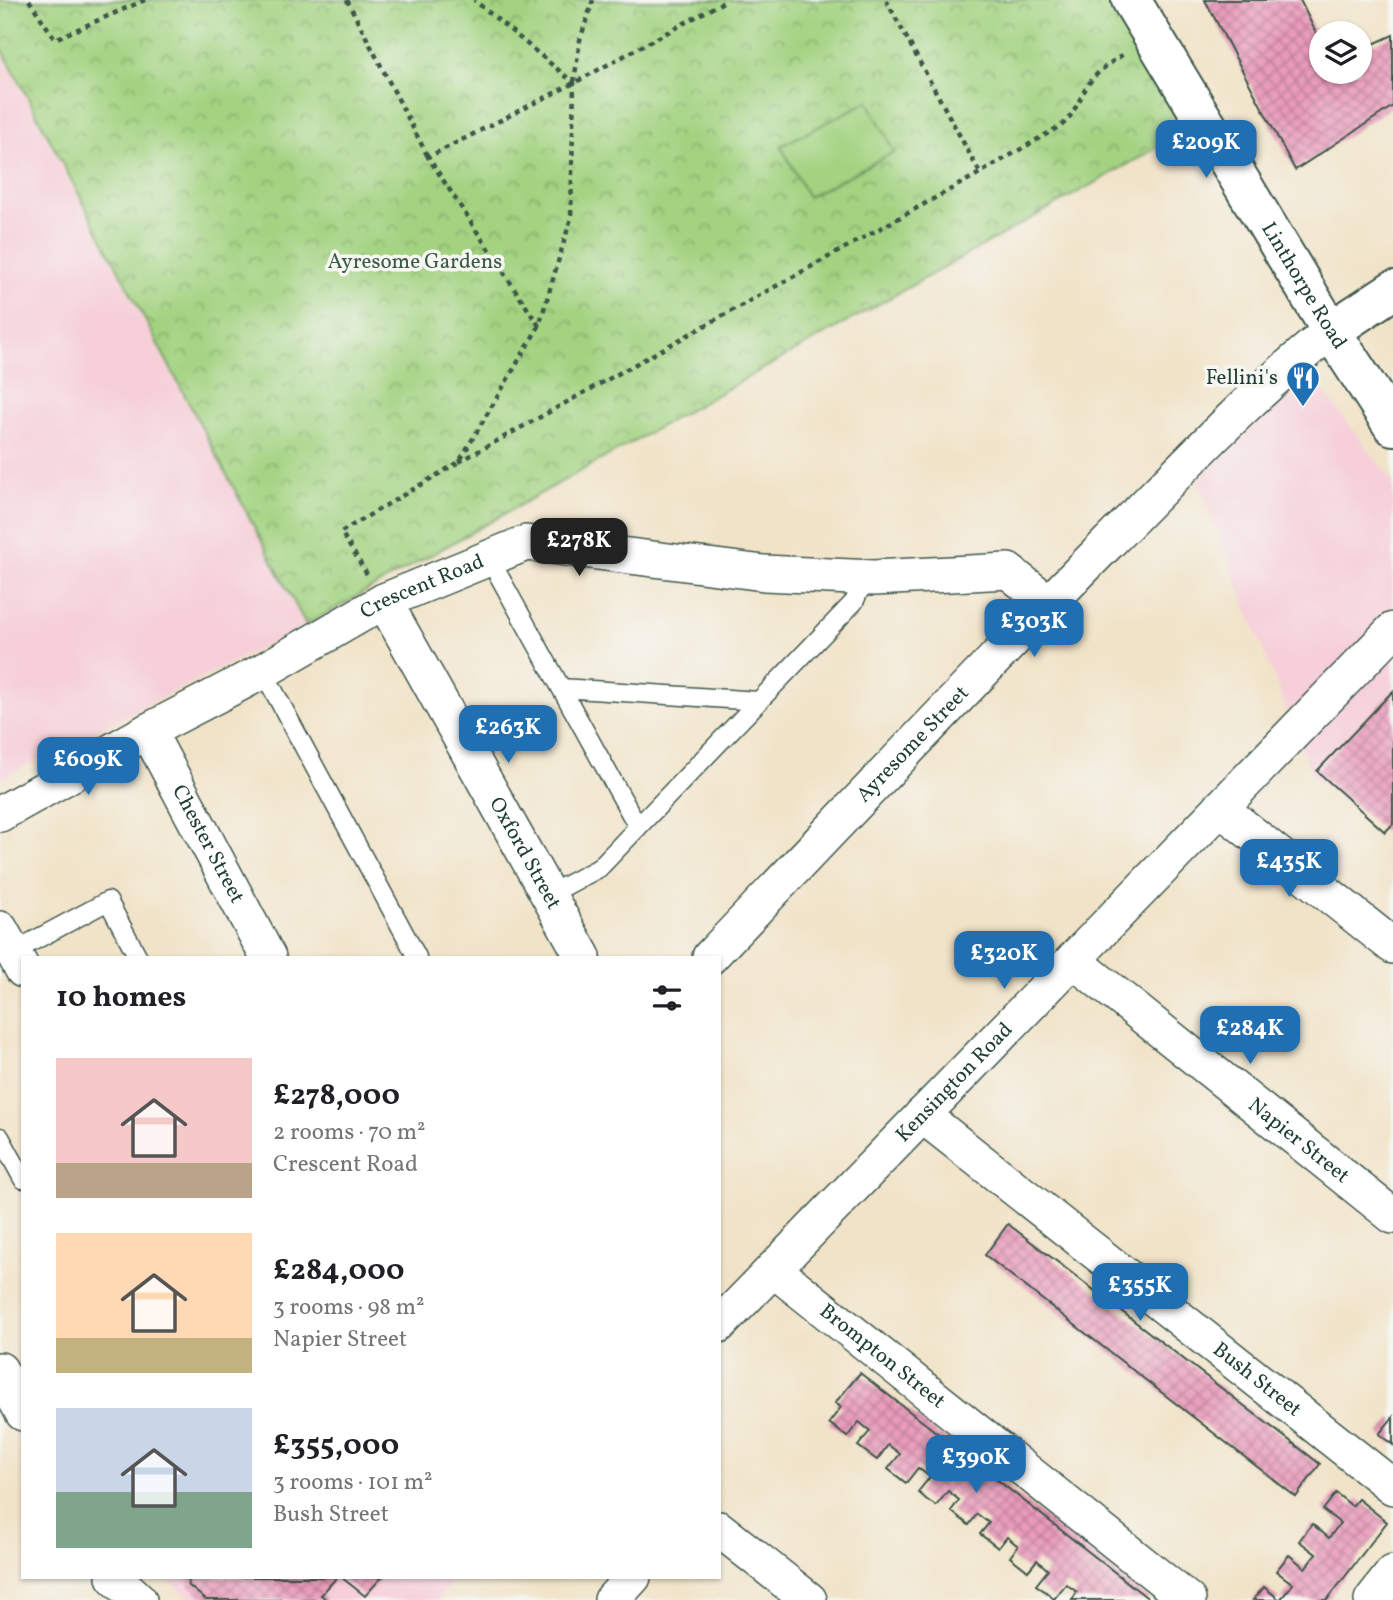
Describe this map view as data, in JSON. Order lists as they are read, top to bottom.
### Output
{
  "streets": {
    "main road": ["Linthorpe Road"],
    "street": [
      "Crescent Road",
      "Ayresome Street",
      "Chester Street",
      "Oxford Street",
      "Kensington Road",
      "Napier Street",
      "Brompton Street",
      "Bush Street"
    ]
  },
  "crossings": [
    ["Linthorpe Road", "Ayresome Street"],
    ["Crescent Road", "Ayresome Street"],
    ["Crescent Road", "Chester Street"],
    ["Crescent Road", "Oxford Street"],
    ["Kensington Road", "Napier Street"],
    ["Kensington Road", "Brompton Street"],
    ["Kensington Road", "Bush Street"]
  ],
  "parks": ["Ayresome Gardens"],
  "places": {
    "restaurant": ["Fellini's"]
  },
  "page": {
    "price": [
      "£209K",
      "£278K",
      "£303K",
      "£263K",
      "£609K",
      "£435K",
      "£320K",
      "£284K",
      "£355K",
      "£390K"
    ],
    "heading": "10 homes",
    "list": [
      {
        "name": "£278,000",
        "note": "2 rooms · 70 m² · Crescent Road"
      },
      {
        "name": "£284,000",
        "note": "3 rooms · 98 m² · Napier Street"
      },
      {
        "name": "£355,000",
        "note": "3 rooms · 101 m² · Bush Street"
      }
    ]
  }
}
